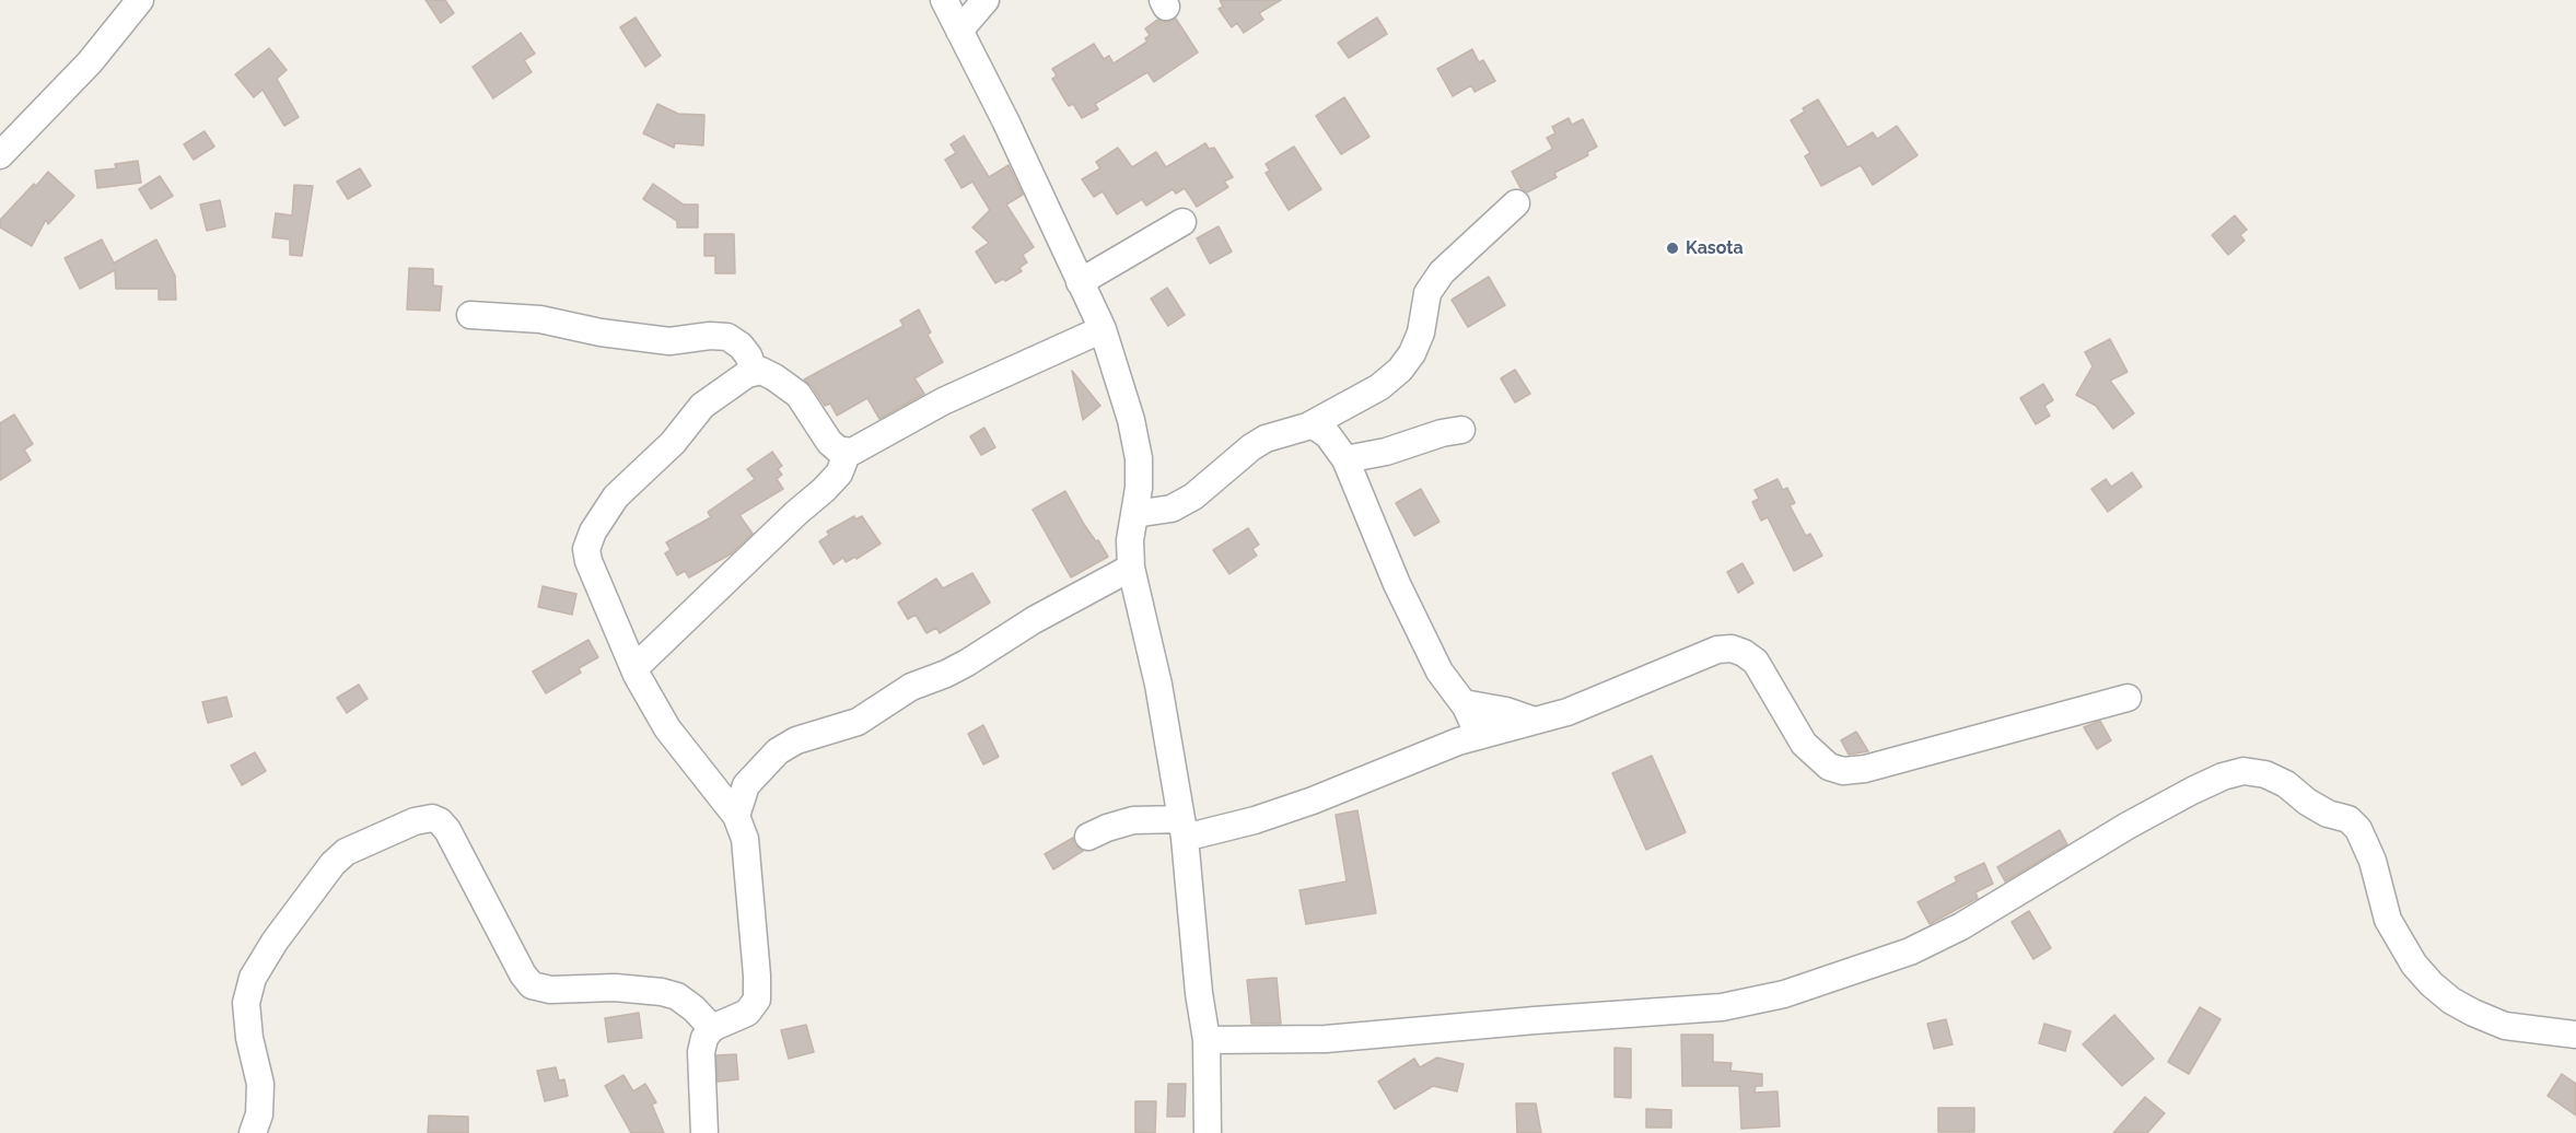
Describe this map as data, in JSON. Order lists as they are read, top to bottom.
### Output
{
  "places": ["Kasota"]
}
